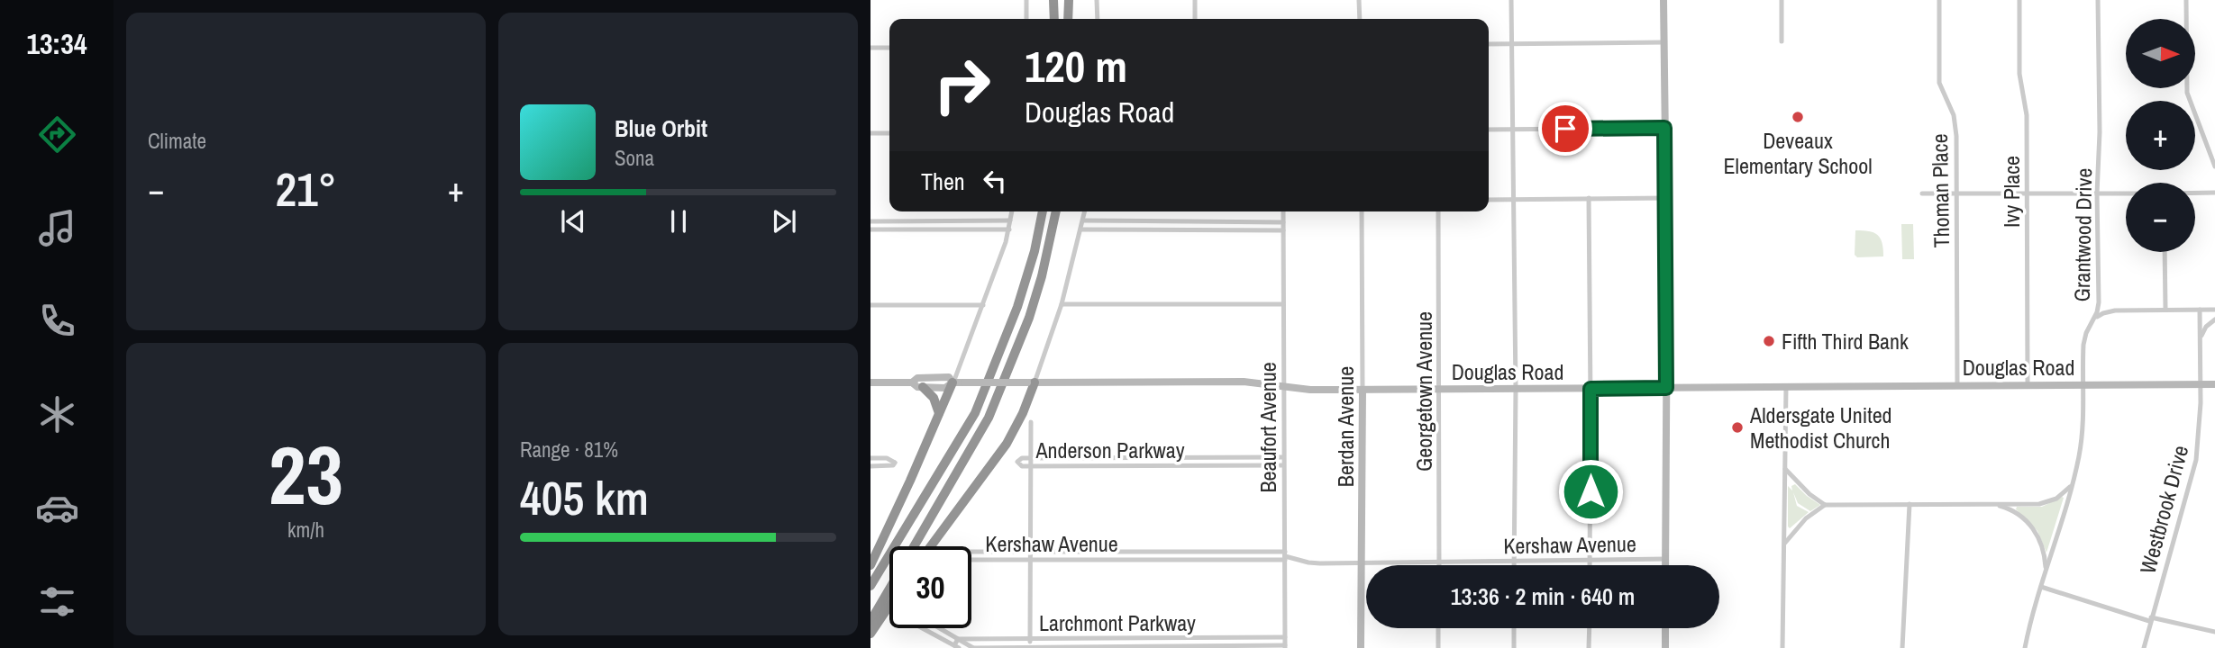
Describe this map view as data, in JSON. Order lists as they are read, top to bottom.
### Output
{
  "streets": {
    "street": [
      "Thoman Place",
      "Ivy Place",
      "Grantwood Drive",
      "Douglas Road",
      "Georgetown Avenue",
      "Berdan Avenue",
      "Beaufort Avenue",
      "Anderson Parkway",
      "Westbrook Drive",
      "Kershaw Avenue",
      "Larchmont Parkway"
    ]
  },
  "crossings": [
    ["Thoman Place", "Douglas Road"],
    ["Ivy Place", "Douglas Road"],
    ["Grantwood Drive", "Douglas Road"],
    ["Douglas Road", "Georgetown Avenue"],
    ["Douglas Road", "Berdan Avenue"],
    ["Douglas Road", "Beaufort Avenue"],
    ["Douglas Road", "Westbrook Drive"],
    ["Georgetown Avenue", "Kershaw Avenue"],
    ["Berdan Avenue", "Kershaw Avenue"],
    ["Beaufort Avenue", "Anderson Parkway"],
    ["Beaufort Avenue", "Kershaw Avenue"],
    ["Beaufort Avenue", "Larchmont Parkway"]
  ],
  "places": ["Deveaux Elementary School", "Fifth Third Bank", "Aldersgate United Methodist Church"],
  "north": "right",
  "page": {
    "tabs": "13:34",
    "tile": [
      "Climate",
      ["23", "km/h"],
      ["Range · 81%", "405 km"]
    ],
    "map_buttons": ["+", "−"],
    "turn": ["120 m", "Douglas Road"],
    "song": ["Blue Orbit", "Sona"],
    "then": "Then",
    "heat": ["−", "21°", "+"],
    "limit": "30",
    "trip": "13:36 · 2 min · 640 m"
  }
}
